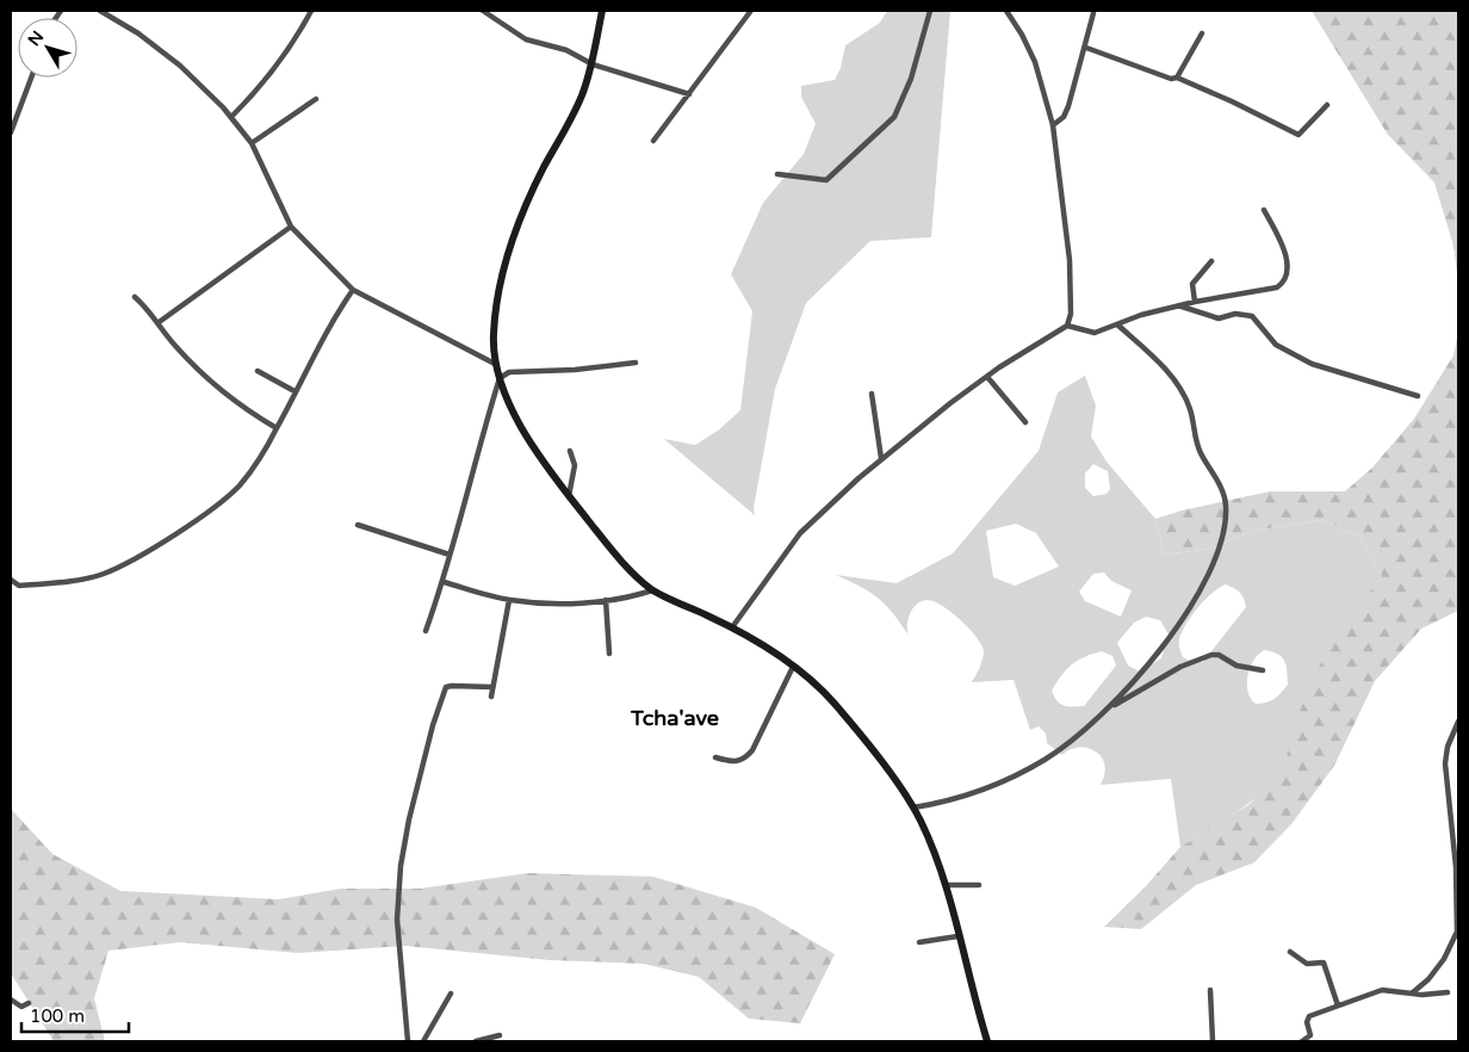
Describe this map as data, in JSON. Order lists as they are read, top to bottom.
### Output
{
  "districts": ["Tcha'ave"],
  "scale_bar": "100 m",
  "north": "top left"
}
